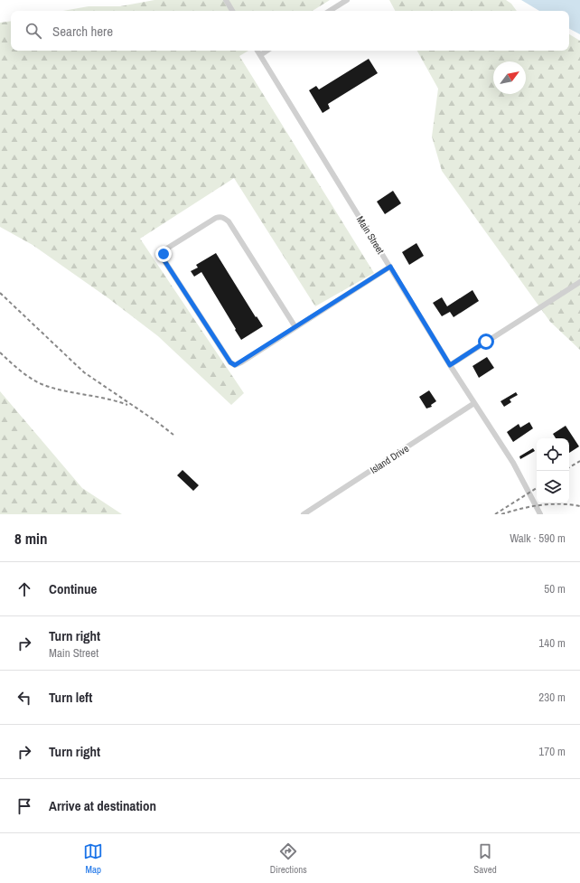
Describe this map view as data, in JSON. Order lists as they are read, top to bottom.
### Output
{
  "streets": {
    "street": ["Main Street", "Island Drive"]
  },
  "crossings": [
    ["Main Street", "Island Drive"]
  ],
  "north": "top right",
  "page": {
    "search": "Search here",
    "heading": ["8 min", "Walk · 590 m"],
    "list": [
      ["Continue", "50 m"],
      ["Turn right", "Main Street", "140 m"],
      ["Turn left", "230 m"],
      ["Turn right", "170 m"],
      "Arrive at destination"
    ],
    "nav": ["Map", "Directions", "Saved"]
  }
}
